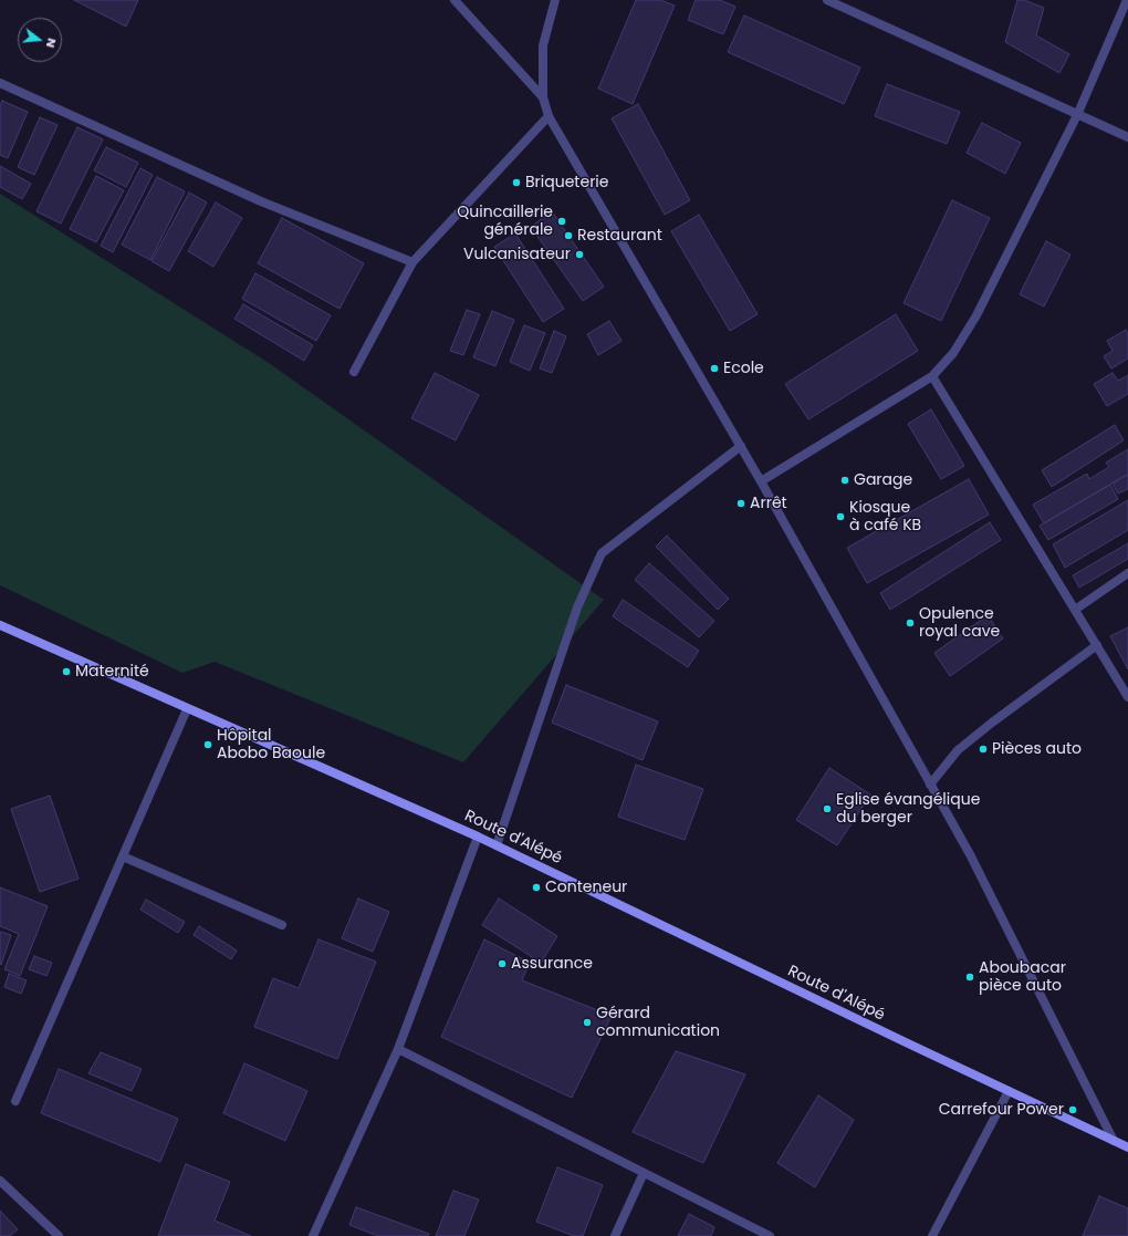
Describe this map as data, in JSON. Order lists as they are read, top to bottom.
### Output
{
  "streets": {
    "main road": ["Route d'Alépé"]
  },
  "places": [
    "Briqueterie",
    "Quincaillerie générale",
    "Restaurant",
    "Vulcanisateur",
    "Ecole",
    "Garage",
    "Arrêt",
    "Kiosque à café KB",
    "Opulence royal cave",
    "Maternité",
    "Hôpital Abobo Baoule",
    "Pièces auto",
    "Eglise évangélique du berger",
    "Conteneur",
    "Assurance",
    "Aboubacar pièce auto",
    "Gérard communication",
    "Carrefour Power"
  ],
  "north": "right"
}
